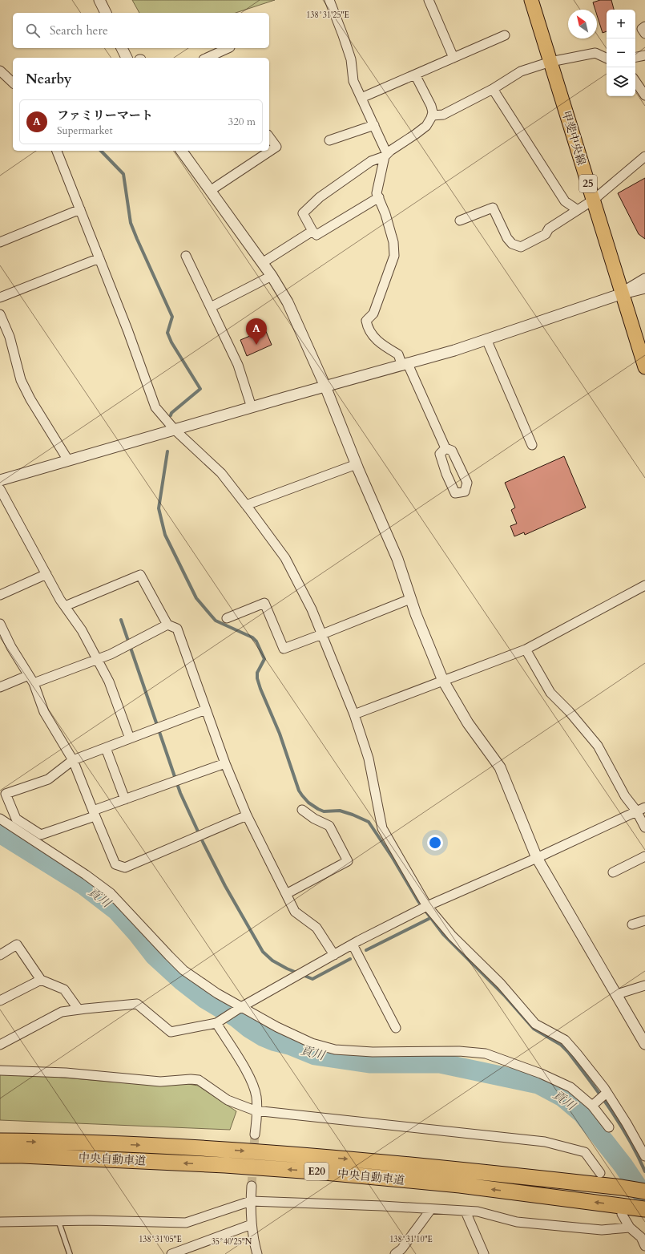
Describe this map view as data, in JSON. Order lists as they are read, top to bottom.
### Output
{
  "streets": {
    "highway": ["中央自動車道", "E20"],
    "main road": ["甲斐中央線", "25"]
  },
  "water": ["貢川"],
  "north": "top left",
  "page": {
    "map_buttons": ["+", "−"],
    "search": "Search here",
    "heading": "Nearby",
    "list": [
      {
        "mark": "A",
        "name": "ファミリーマート",
        "note": "Supermarket",
        "value": "320 m"
      }
    ],
    "pins": "A"
  },
  "coordinates": [
    "138°31'25\"E",
    "138°31'05\"E",
    "138°31'10\"E",
    "35°40'25\"N"
  ]
}
